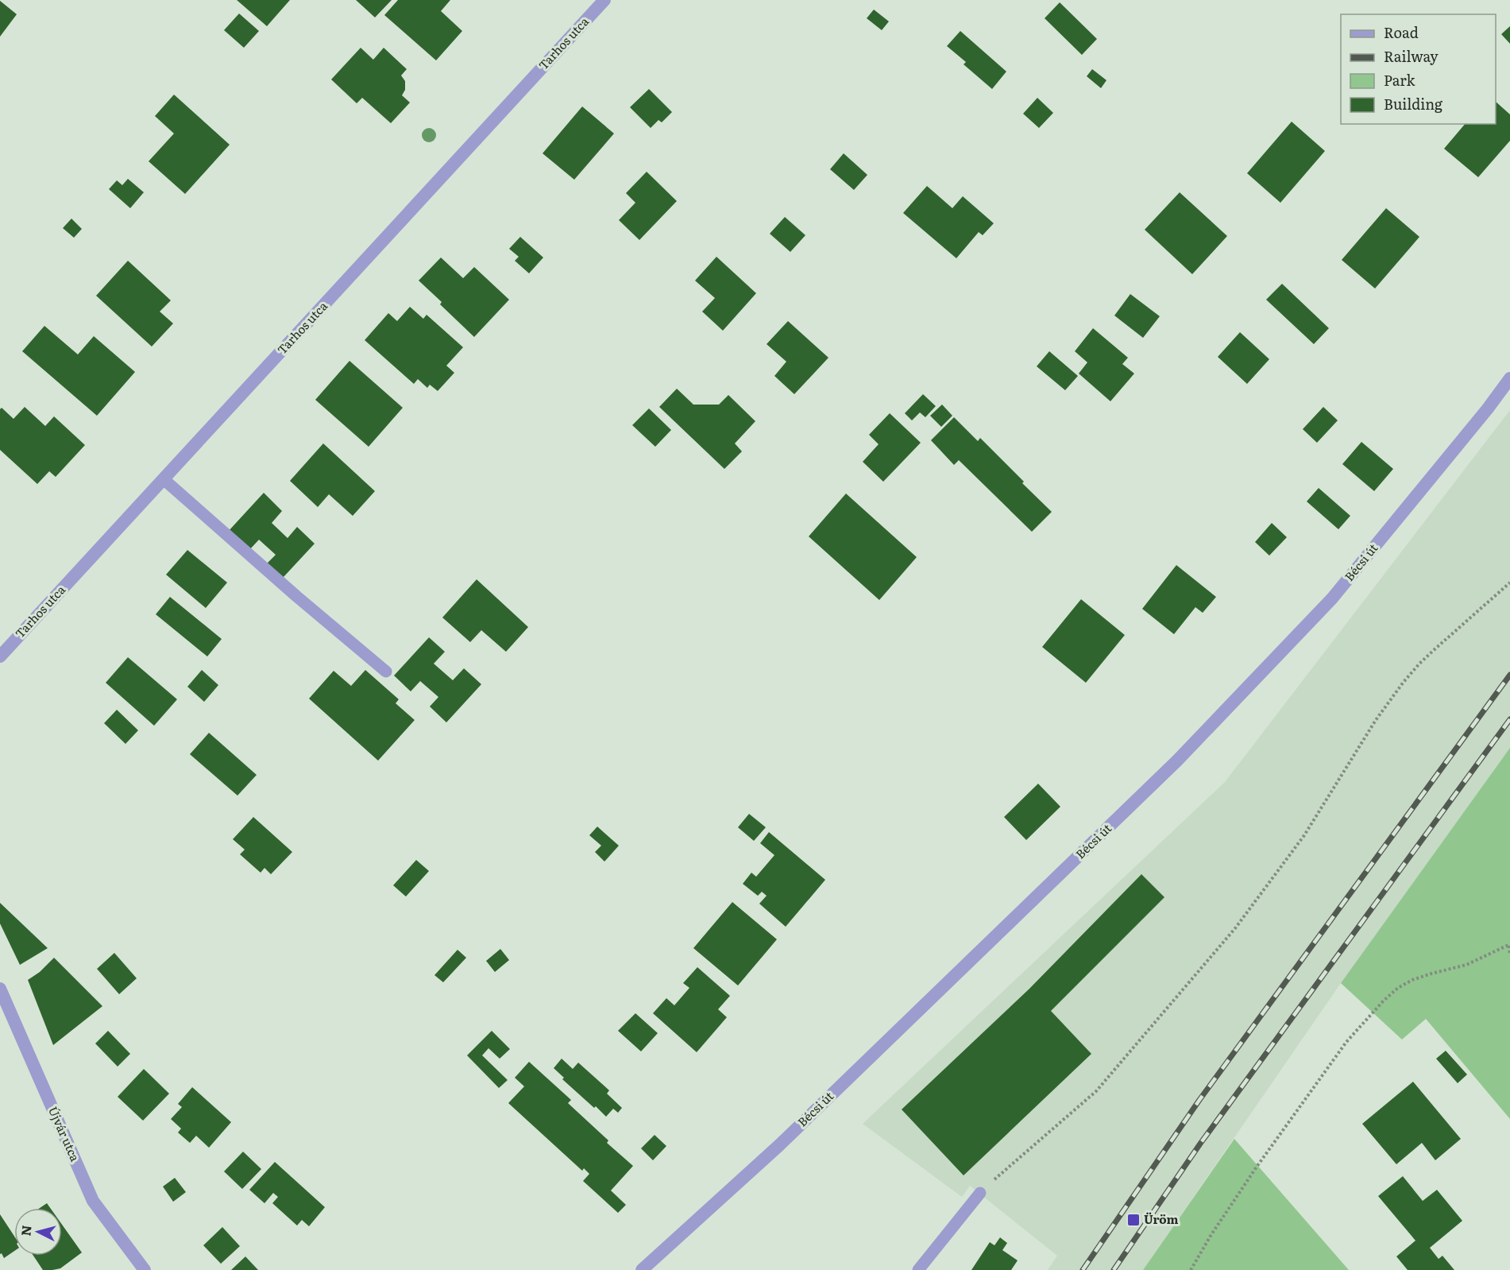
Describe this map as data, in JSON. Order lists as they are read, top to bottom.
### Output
{
  "streets": {
    "street": ["Tarhos utca", "Bécsi út", "Újvár utca"]
  },
  "places": {
    "transit": ["Üröm"]
  },
  "legend": [
    "Road",
    "Railway",
    "Park",
    "Building"
  ],
  "north": "left"
}
